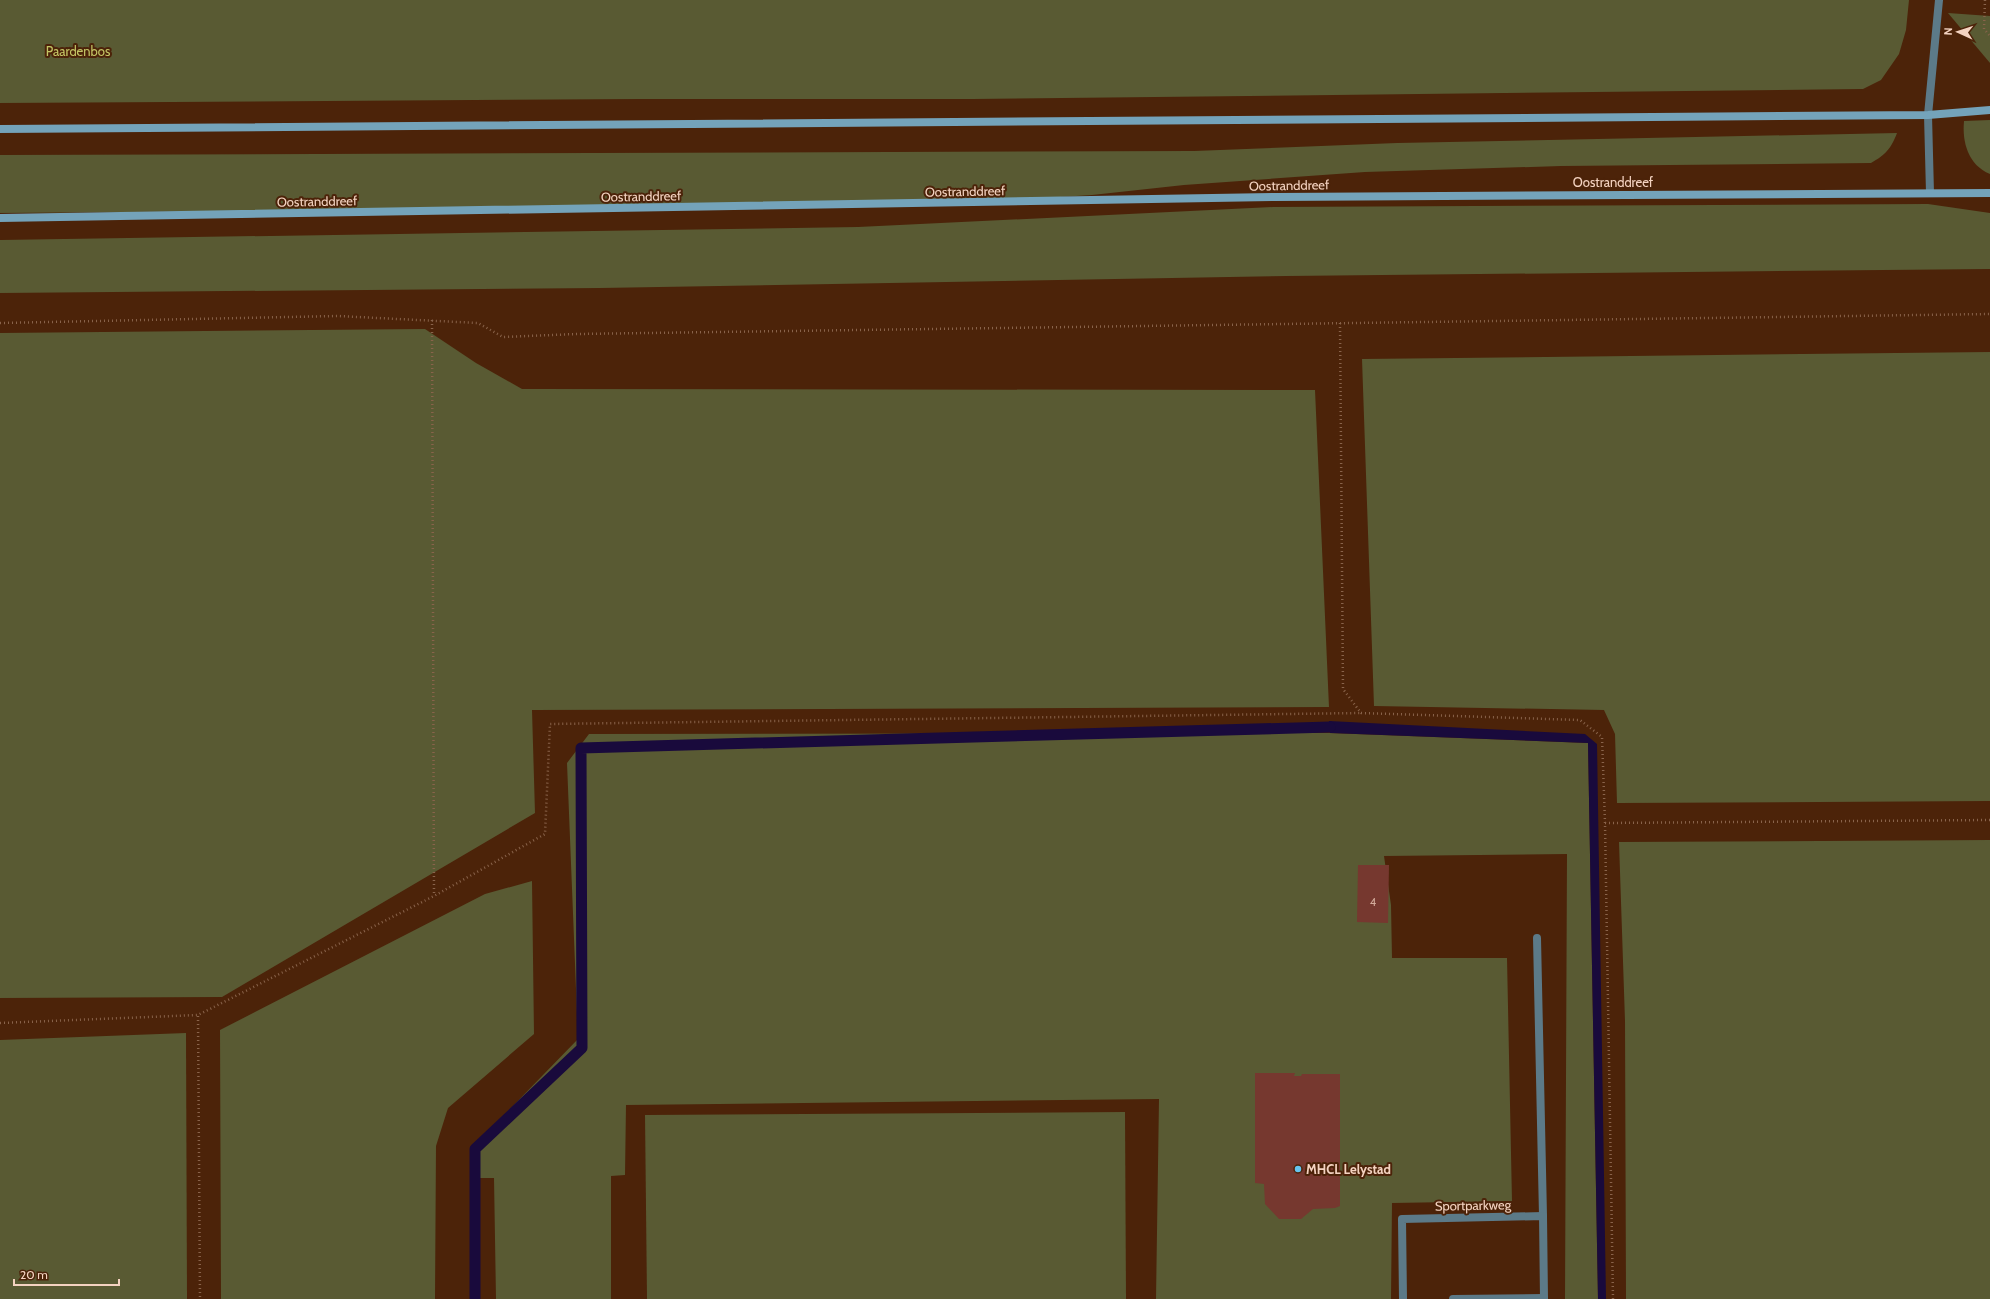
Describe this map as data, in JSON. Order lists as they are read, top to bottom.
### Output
{
  "streets": {
    "main road": ["Oostranddreef"],
    "lane": ["Sportparkweg"]
  },
  "parks": ["Paardenbos"],
  "places": ["MHCL Lelystad"],
  "house_numbers": ["4"],
  "scale_bar": "20 m",
  "north": "left"
}
